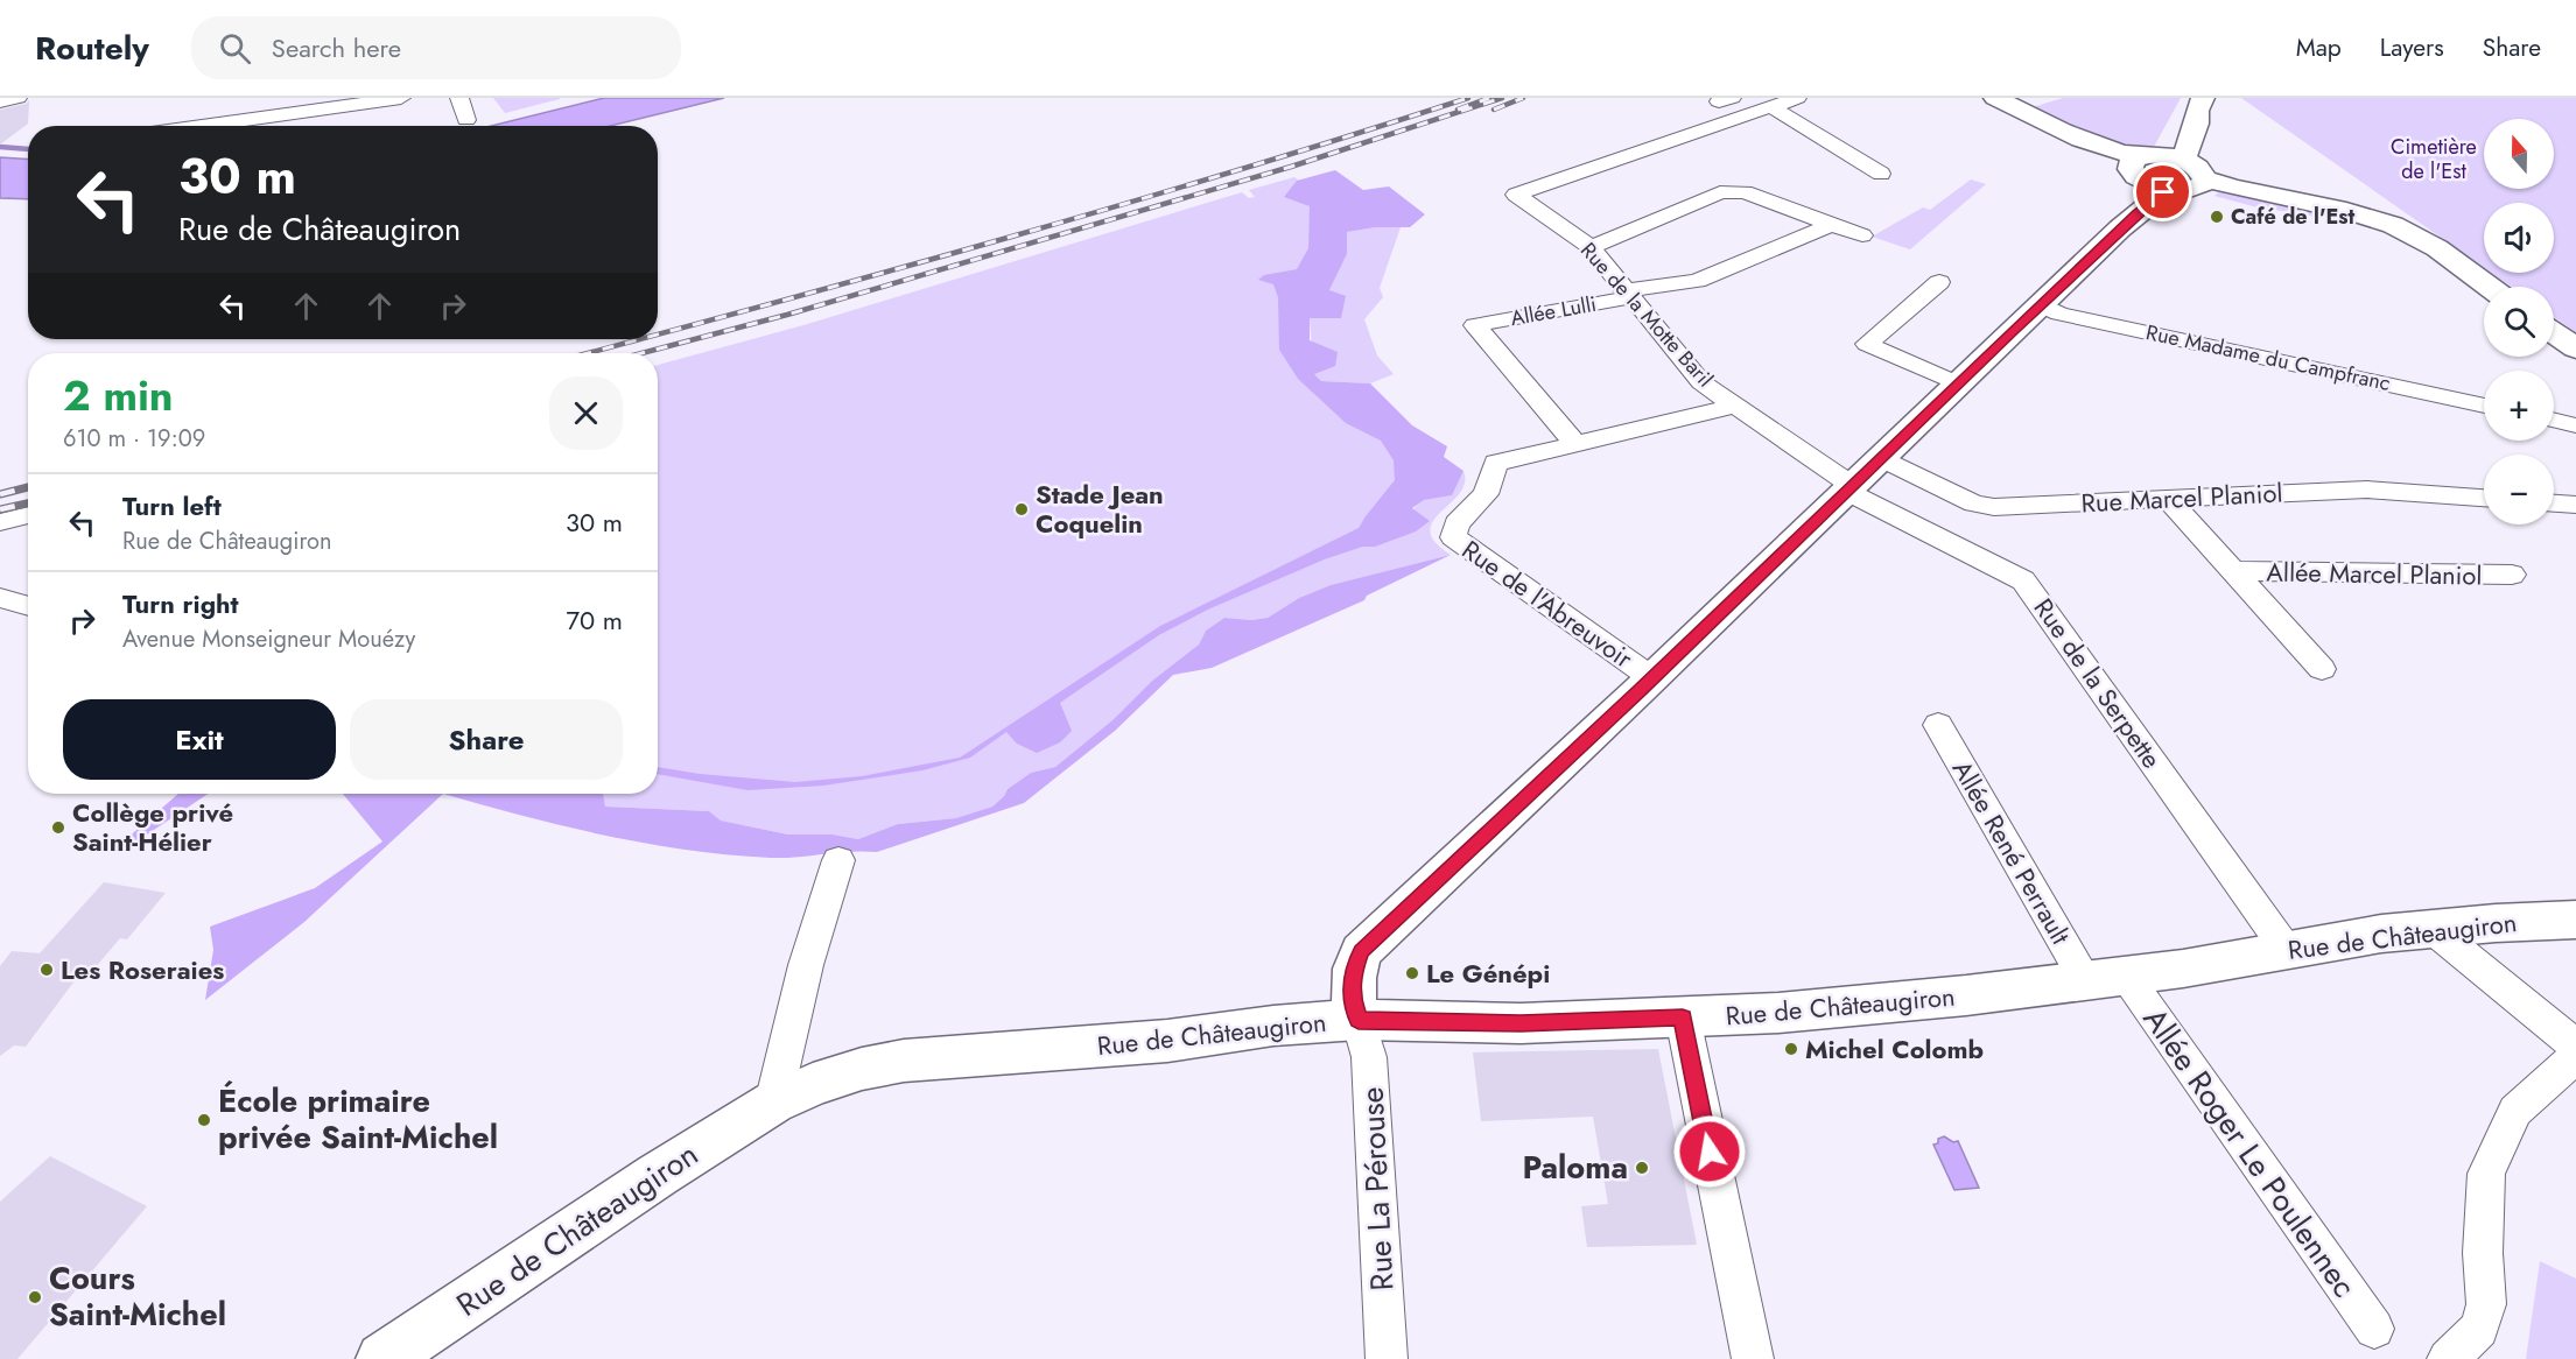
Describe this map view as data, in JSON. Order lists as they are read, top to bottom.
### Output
{
  "streets": {
    "main road": ["Rue de Châteaugiron"],
    "street": [
      "Allée Lulli",
      "Rue de la Motte Baril",
      "Rue Madame du Campfranc",
      "Rue Marcel Planiol",
      "Allée Marcel Planiol",
      "Rue de l'Abreuvoir",
      "Rue de la Serpette",
      "Allée René Perrault",
      "Allée Roger Le Poulennec",
      "Rue La Pérouse"
    ]
  },
  "crossings": [
    ["Allée Lulli", "Rue de la Motte Baril"],
    ["Allée Lulli", "Rue de l'Abreuvoir"],
    ["Rue de la Motte Baril", "Rue de la Serpette"],
    ["Rue Marcel Planiol", "Allée Marcel Planiol"],
    ["Rue de la Serpette", "Rue de Châteaugiron"],
    ["Allée René Perrault", "Rue de Châteaugiron"],
    ["Allée René Perrault", "Allée Roger Le Poulennec"],
    ["Rue de Châteaugiron", "Allée Roger Le Poulennec"],
    ["Rue de Châteaugiron", "Rue La Pérouse"]
  ],
  "parks": ["Cimetière de l'Est"],
  "places": [
    "Café de l'Est",
    "Stade Jean Coquelin",
    "Collège privé Saint-Hélier",
    "Les Roseraies",
    "Le Génépi",
    "Michel Colomb",
    "École primaire privée Saint-Michel",
    "Paloma",
    "Cours Saint-Michel"
  ],
  "north": "top",
  "page": {
    "header": "Routely",
    "search": "Search here",
    "nav": ["Map", "Layers", "Share"],
    "map_buttons": ["+", "−"],
    "turn": ["30 m", "Rue de Châteaugiron"],
    "heading": ["2 min", "610 m · 19:09"],
    "list": [
      {
        "name": "Turn left",
        "note": "Rue de Châteaugiron",
        "value": "30 m"
      },
      {
        "name": "Turn right",
        "note": "Avenue Monseigneur Mouézy",
        "value": "70 m"
      }
    ],
    "buttons": ["Exit", "Share"]
  }
}
